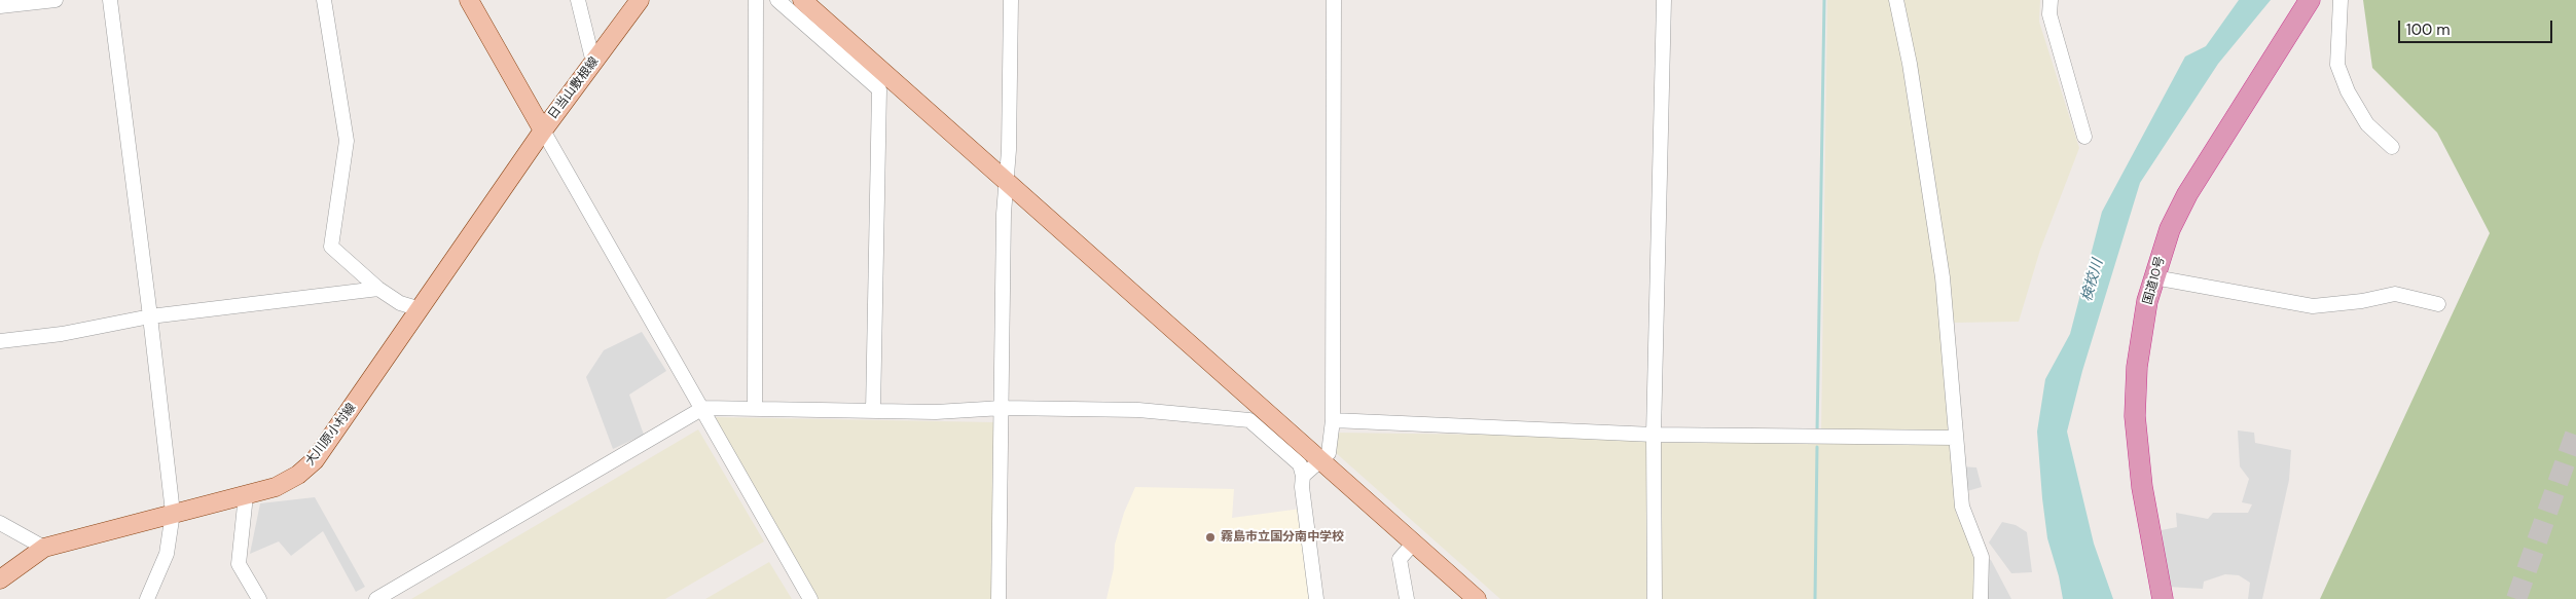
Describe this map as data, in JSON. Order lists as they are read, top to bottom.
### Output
{
  "streets": {
    "highway": ["国道10号"],
    "main road": ["日当山敷根線", "大川原小村線"]
  },
  "crossings": [
    ["日当山敷根線", "大川原小村線"]
  ],
  "water": ["検校川"],
  "places": ["霧島市立国分南中学校"],
  "scale_bar": "100 m"
}
